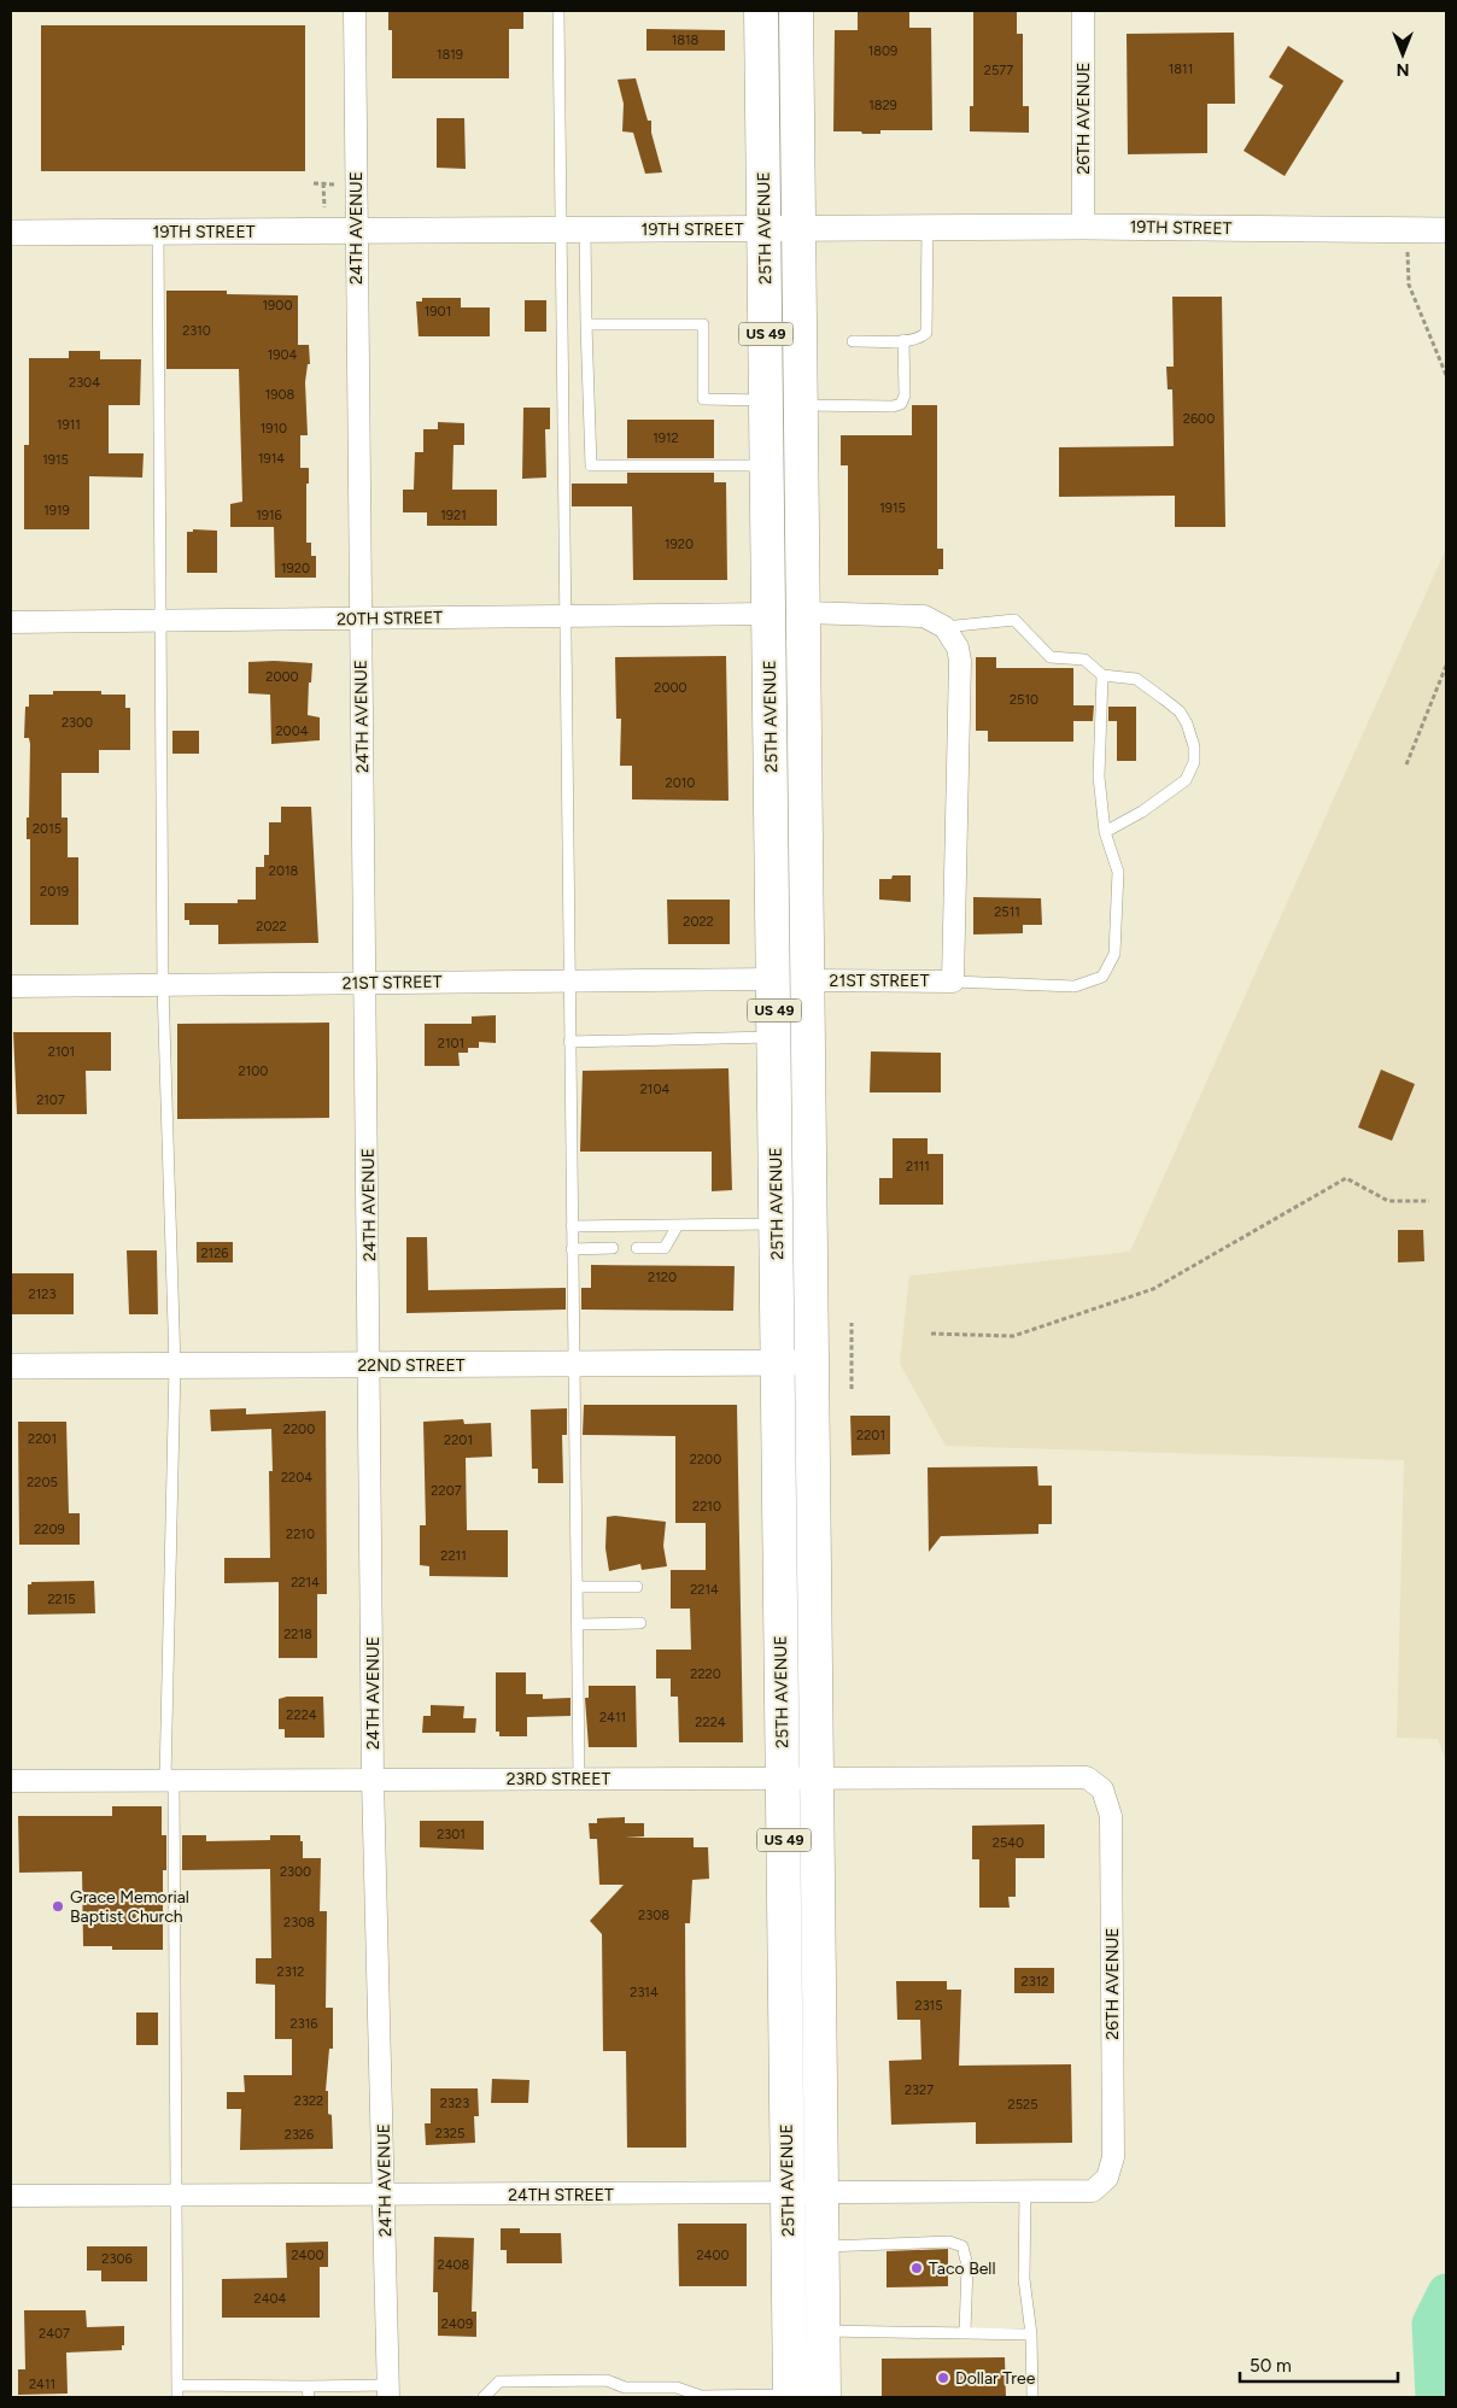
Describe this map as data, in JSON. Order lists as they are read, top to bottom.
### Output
{
  "streets": {
    "main road": ["25TH AVENUE", "US 49"],
    "street": [
      "26TH AVENUE",
      "24TH AVENUE",
      "19TH STREET",
      "20TH STREET",
      "21ST STREET",
      "22ND STREET",
      "23RD STREET",
      "24TH STREET"
    ]
  },
  "crossings": [
    ["26TH AVENUE", "19TH STREET"],
    ["26TH AVENUE", "23RD STREET"],
    ["26TH AVENUE", "24TH STREET"],
    ["24TH AVENUE", "19TH STREET"],
    ["24TH AVENUE", "20TH STREET"],
    ["24TH AVENUE", "21ST STREET"],
    ["24TH AVENUE", "22ND STREET"],
    ["24TH AVENUE", "23RD STREET"],
    ["24TH AVENUE", "24TH STREET"],
    ["25TH AVENUE", "19TH STREET"],
    ["25TH AVENUE", "20TH STREET"],
    ["25TH AVENUE", "21ST STREET"],
    ["25TH AVENUE", "22ND STREET"],
    ["25TH AVENUE", "23RD STREET"],
    ["25TH AVENUE", "24TH STREET"]
  ],
  "places": ["Grace Memorial Baptist Church", "Taco Bell", "Dollar Tree"],
  "house_numbers": [
    "1818",
    "1809",
    "1819",
    "1811",
    "2577",
    "1829",
    "1900",
    "1901",
    "2310",
    "1904",
    "2304",
    "1908",
    "2600",
    "1911",
    "1910",
    "1912",
    "1914",
    "1915",
    "1915",
    "1919",
    "1916",
    "1921",
    "1920",
    "1920",
    "2000",
    "2000",
    "2510",
    "2300",
    "2004",
    "2010",
    "2015",
    "2018",
    "2019",
    "2511",
    "2022",
    "2022",
    "2101",
    "2101",
    "2100",
    "2104",
    "2107",
    "2111",
    "2126",
    "2120",
    "2123",
    "2200",
    "2201",
    "2201",
    "2201",
    "2200",
    "2204",
    "2205",
    "2207",
    "2210",
    "2209",
    "2210",
    "2211",
    "2214",
    "2214",
    "2215",
    "2218",
    "2220",
    "2224",
    "2411",
    "2224",
    "2301",
    "2540",
    "2300",
    "2308",
    "2308",
    "2312",
    "2312",
    "2314",
    "2315",
    "2316",
    "2327",
    "2322",
    "2323",
    "2525",
    "2325",
    "2326",
    "2400",
    "2400",
    "2306",
    "2408",
    "2404",
    "2409",
    "2407",
    "2411"
  ],
  "scale_bar": "50 m",
  "north": "bottom"
}
